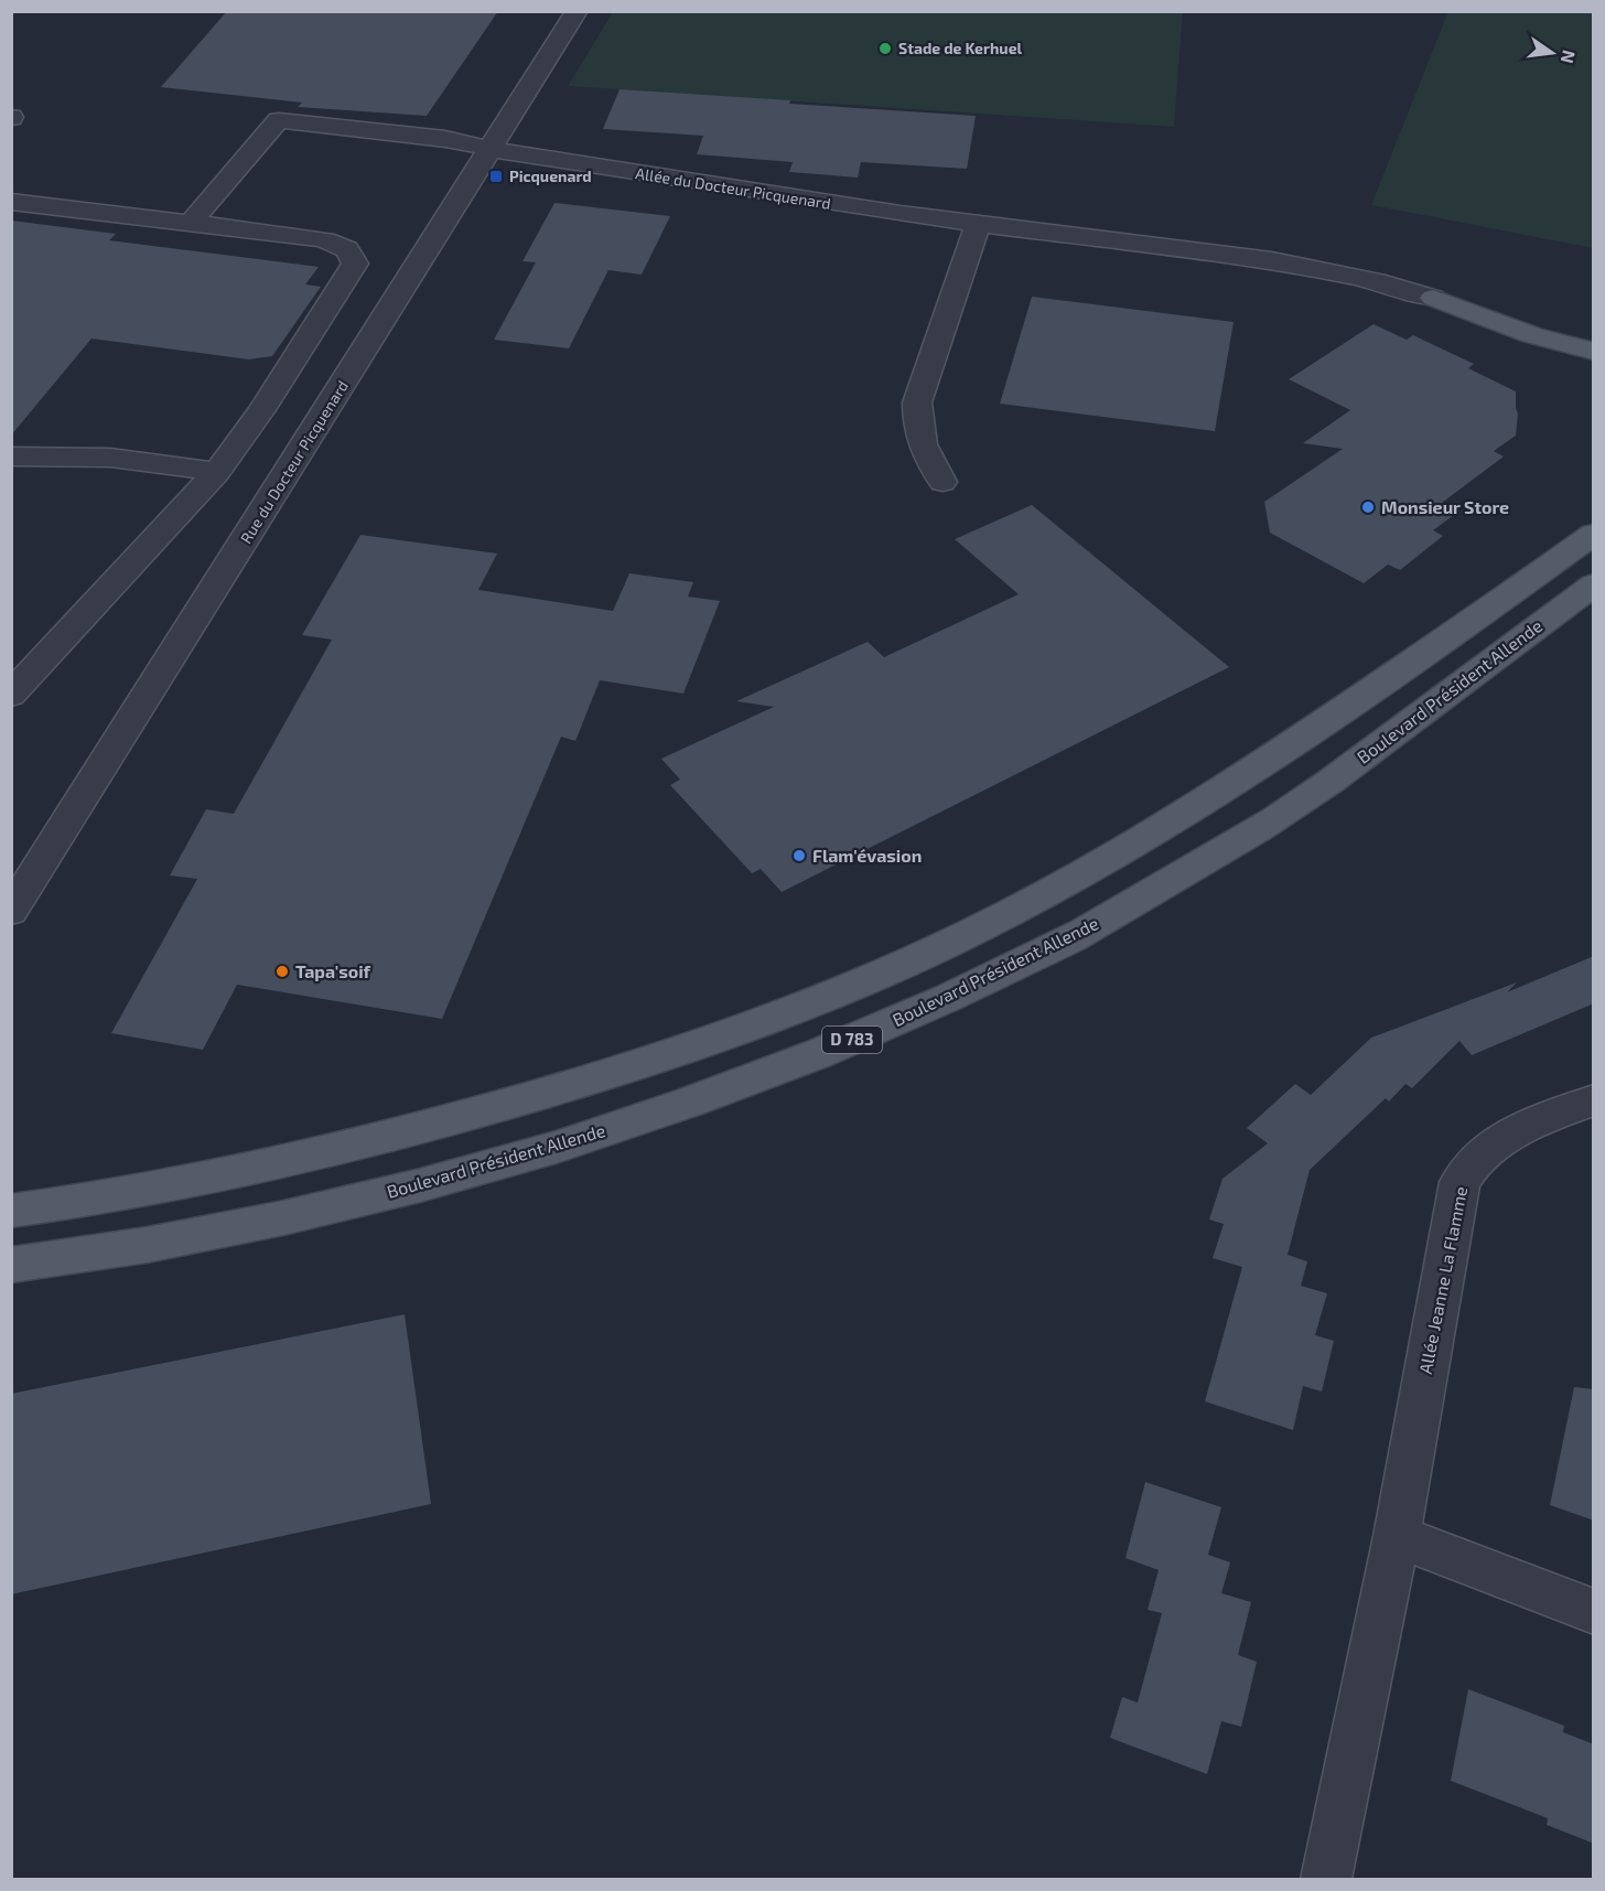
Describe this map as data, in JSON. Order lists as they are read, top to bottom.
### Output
{
  "streets": {
    "main road": ["Boulevard Président Allende", "D 783"],
    "street": ["Allée du Docteur Picquenard", "Rue du Docteur Picquenard", "Allée Jeanne La Flamme"]
  },
  "crossings": [
    ["Allée du Docteur Picquenard", "Rue du Docteur Picquenard"]
  ],
  "places": {
    "other": [
      "Stade de Kerhuel",
      "Monsieur Store",
      "Flam'évasion",
      "Tapa'soif"
    ],
    "transit": ["Picquenard"]
  },
  "north": "right"
}
